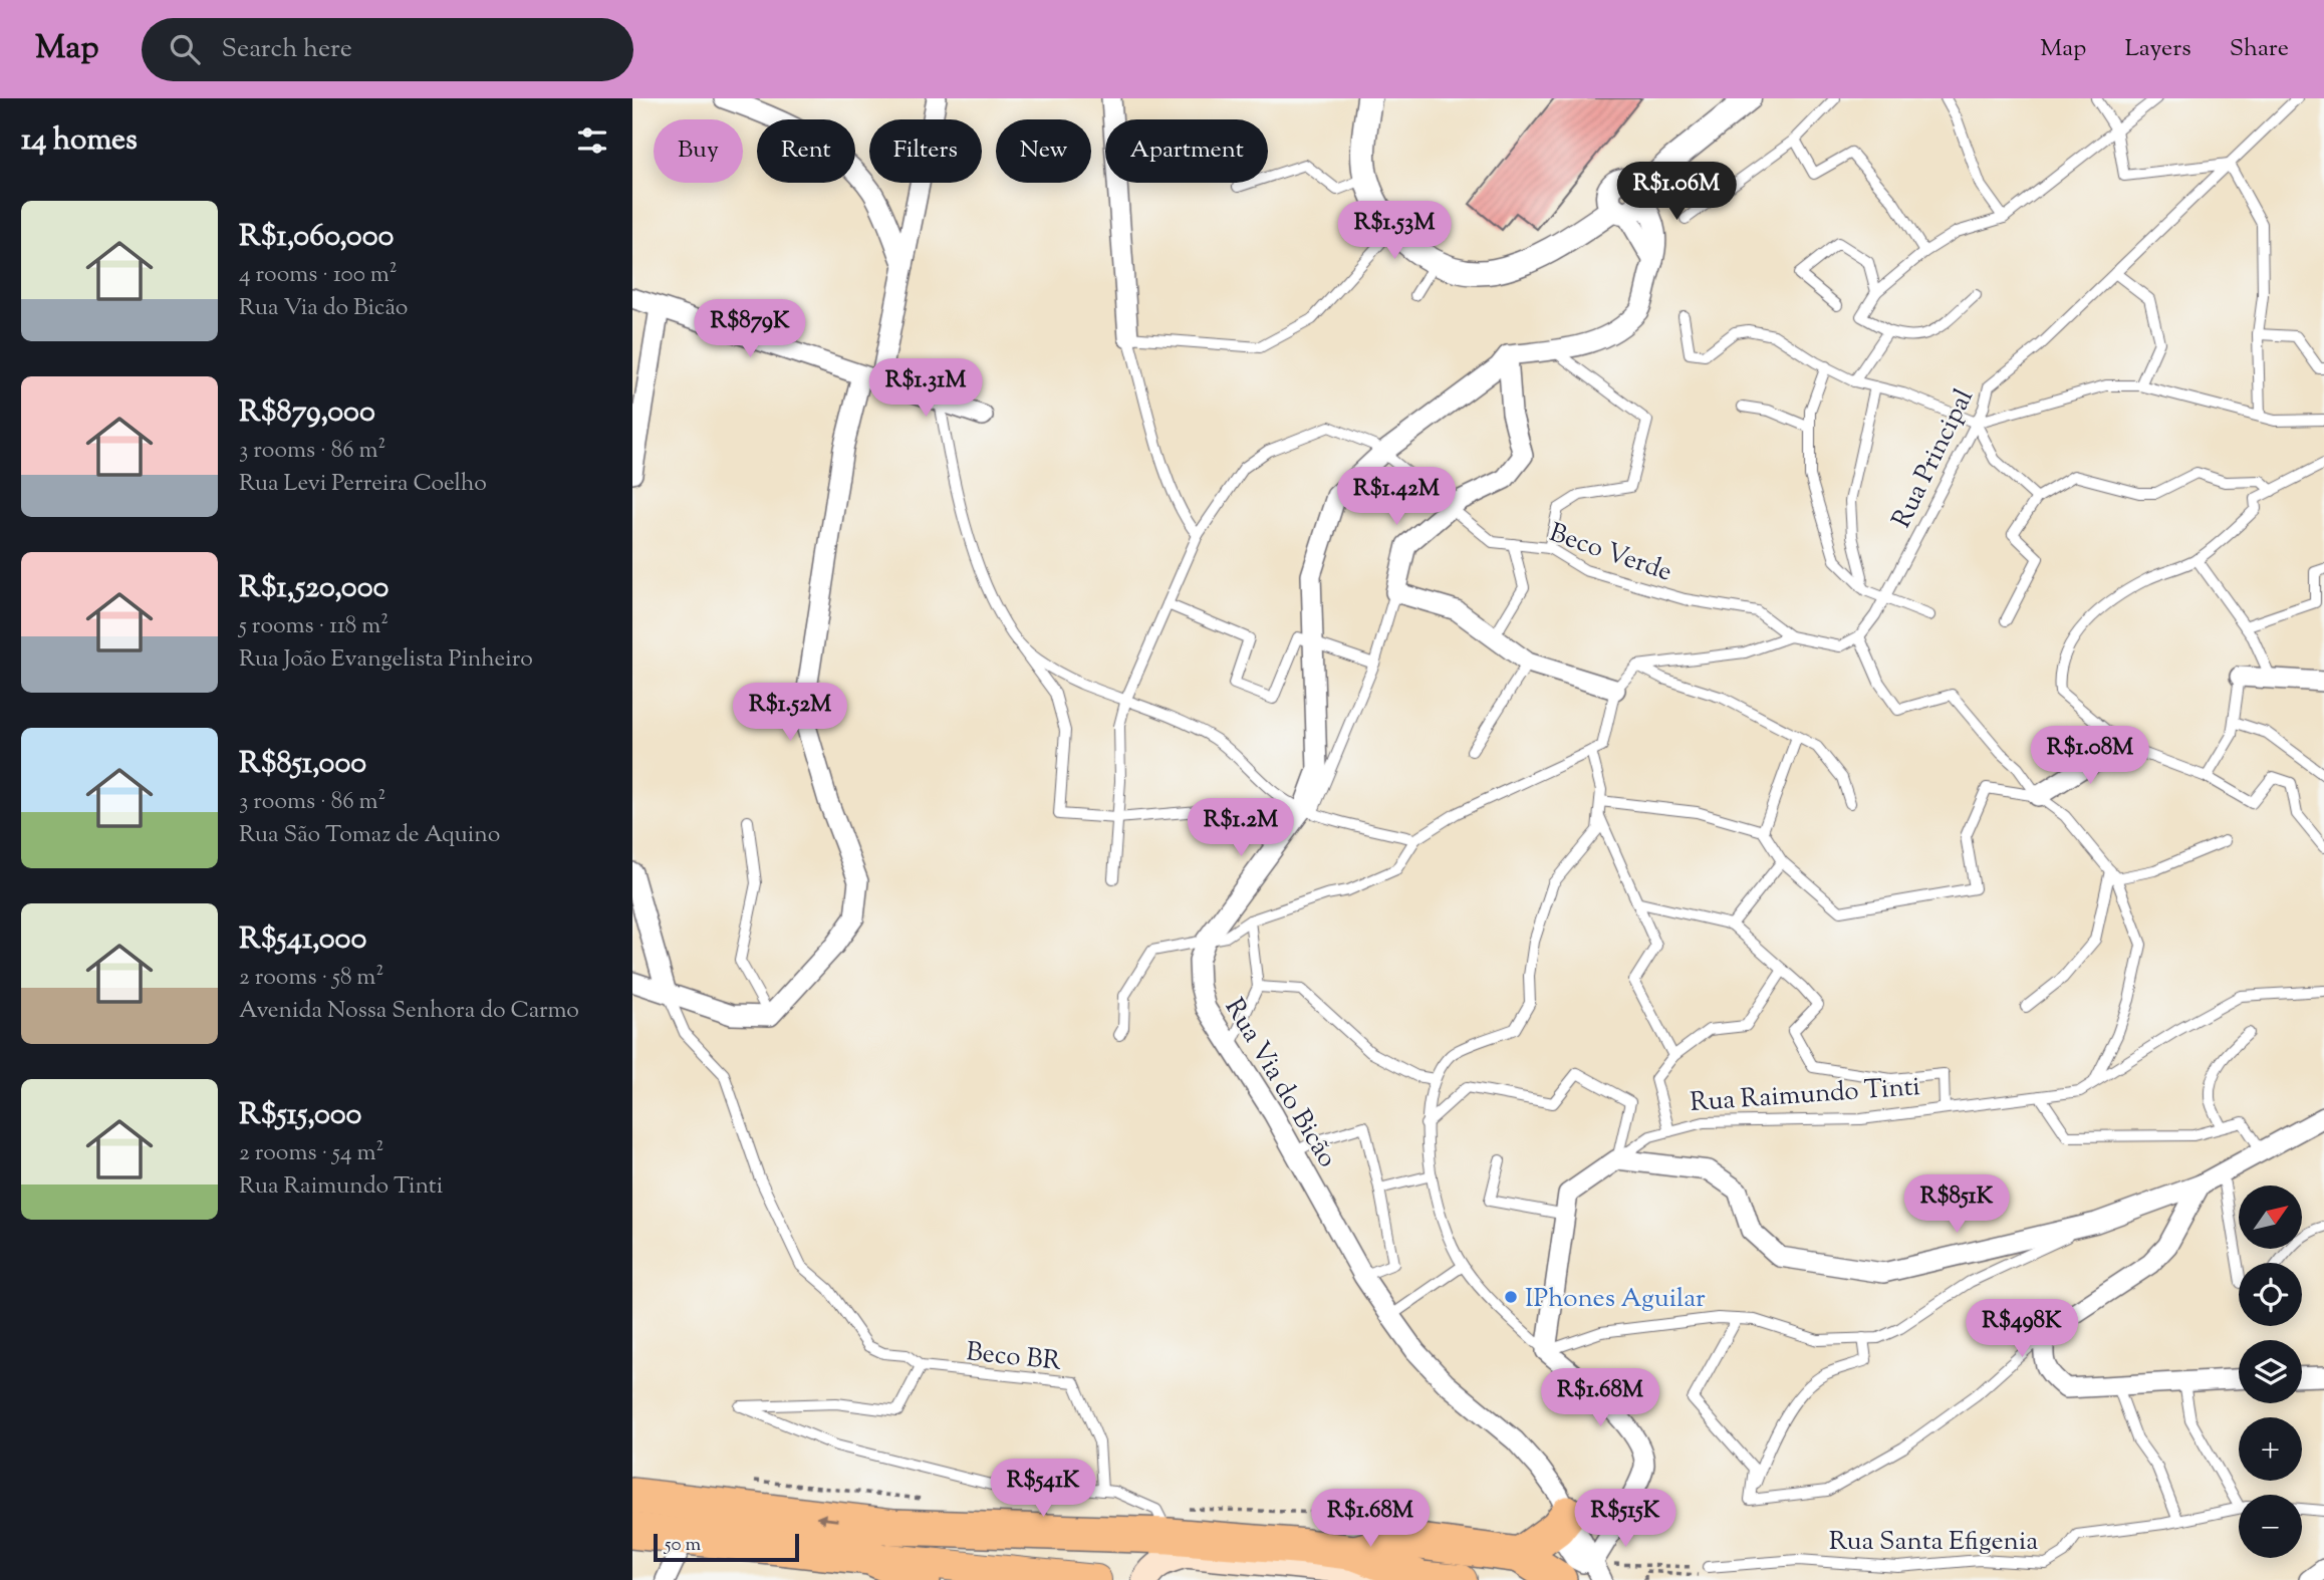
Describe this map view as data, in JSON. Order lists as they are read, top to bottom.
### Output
{
  "streets": {
    "street": ["Rua Via do Bicão", "Rua Raimundo Tinti"],
    "lane": [
      "Rua Principal",
      "Beco Verde",
      "Beco BR",
      "Rua Santa Efigenia"
    ]
  },
  "crossings": [
    ["Beco Verde", "Rua Via do Bicão"]
  ],
  "places": ["IPhones Aguilar"],
  "scale_bar": "50 m",
  "north": "top right",
  "page": {
    "header": "Map",
    "search": "Search here",
    "nav": ["Map", "Layers", "Share"],
    "heading": "14 homes",
    "chip": [
      "Buy",
      "Rent",
      "Filters",
      "New",
      "Apartment"
    ],
    "price": [
      "R$1.06M",
      "R$1.53M",
      "R$879K",
      "R$1.31M",
      "R$1.42M",
      "R$1.52M",
      "R$1.08M",
      "R$1.2M",
      "R$851K",
      "R$498K",
      "R$1.68M",
      "R$541K",
      "R$1.68M",
      "R$515K"
    ],
    "list": [
      {
        "name": "R$1,060,000",
        "note": "4 rooms · 100 m² · Rua Via do Bicão"
      },
      {
        "name": "R$879,000",
        "note": "3 rooms · 86 m² · Rua Levi Perreira Coelho"
      },
      {
        "name": "R$1,520,000",
        "note": "5 rooms · 118 m² · Rua João Evangelista Pinheiro"
      },
      {
        "name": "R$851,000",
        "note": "3 rooms · 86 m² · Rua São Tomaz de Aquino"
      },
      {
        "name": "R$541,000",
        "note": "2 rooms · 58 m² · Avenida Nossa Senhora do Carmo"
      },
      {
        "name": "R$515,000",
        "note": "2 rooms · 54 m² · Rua Raimundo Tinti"
      }
    ],
    "map_buttons": ["+", "−"],
    "scale": "50 m"
  }
}
